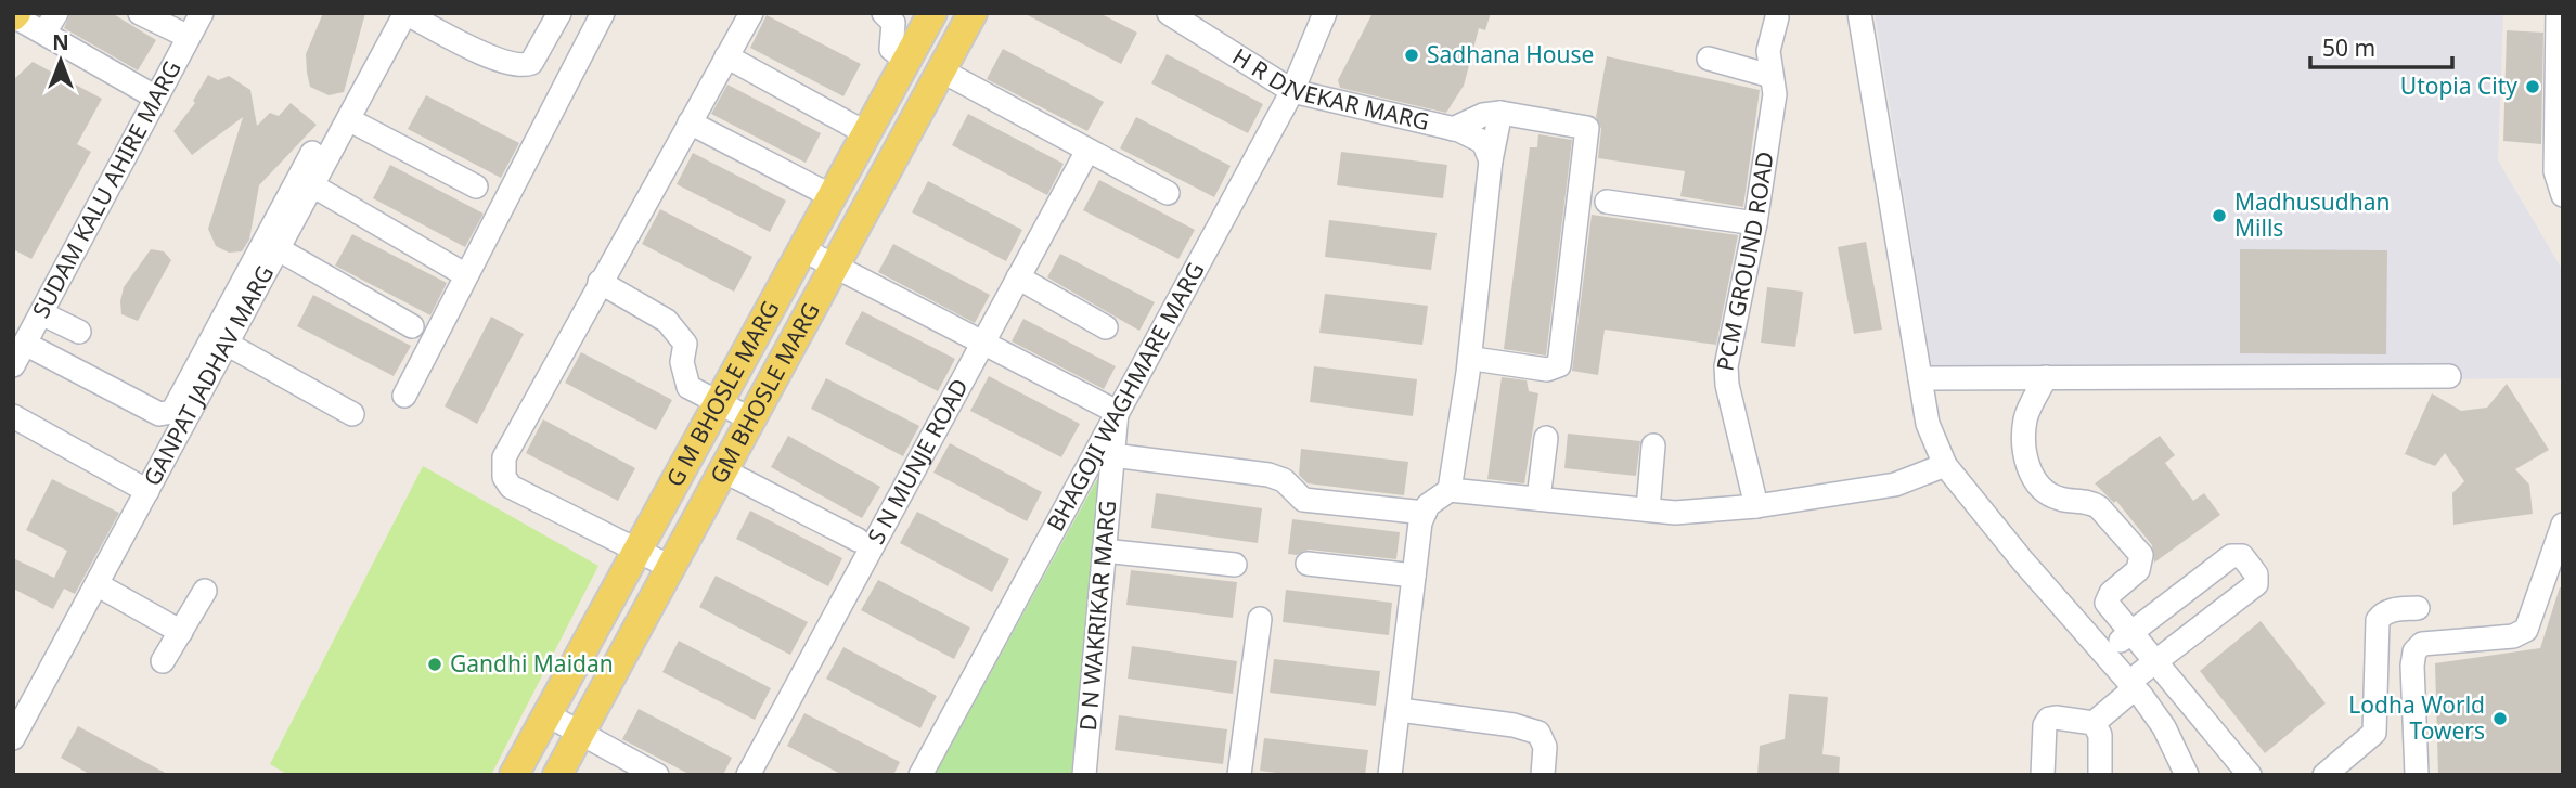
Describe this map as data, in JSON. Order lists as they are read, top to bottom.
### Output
{
  "streets": {
    "main road": ["G M BHOSLE MARG", "GM BHOSLE MARG"],
    "street": [
      "H R DIVEKAR MARG",
      "SUDAM KALU AHIRE MARG",
      "PCM GROUND ROAD",
      "GANPAT JADHAV MARG",
      "BHAGOJI WAGHMARE MARG",
      "S N MUNJE ROAD",
      "D N WAKRIKAR MARG"
    ]
  },
  "crossings": [
    ["H R DIVEKAR MARG", "BHAGOJI WAGHMARE MARG"],
    ["BHAGOJI WAGHMARE MARG", "D N WAKRIKAR MARG"]
  ],
  "places": [
    "Sadhana House",
    "Utopia City",
    "Madhusudhan Mills",
    "Gandhi Maidan",
    "Lodha World Towers"
  ],
  "scale_bar": "50 m",
  "north": "top"
}
